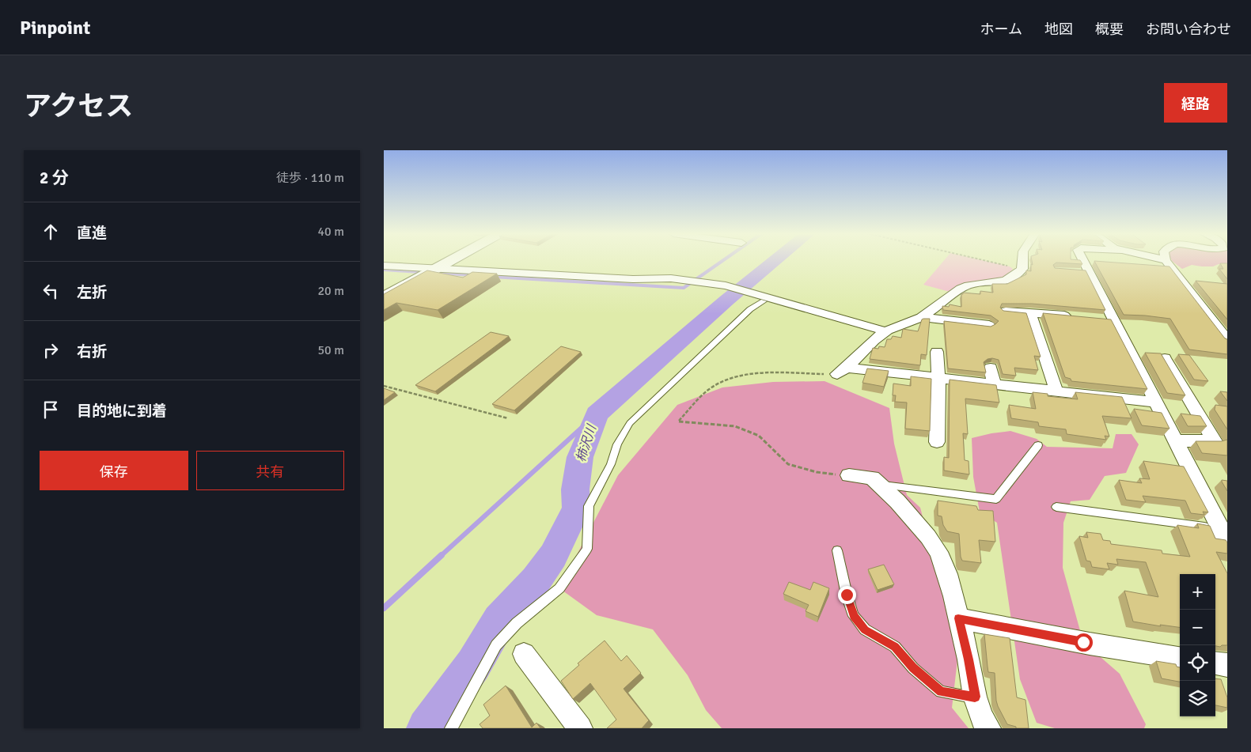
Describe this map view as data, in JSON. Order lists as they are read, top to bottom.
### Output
{
  "water": ["柿沢川"],
  "page": {
    "header": "Pinpoint",
    "nav": [
      "ホーム",
      "地図",
      "概要",
      "お問い合わせ"
    ],
    "title": "アクセス",
    "buttons": [
      "経路",
      ["保存", "共有"]
    ],
    "heading": ["2 分", "徒歩 · 110 m"],
    "list": [
      ["直進", "40 m"],
      ["左折", "20 m"],
      ["右折", "50 m"],
      "目的地に到着"
    ],
    "map_buttons": ["+", "−"]
  }
}
